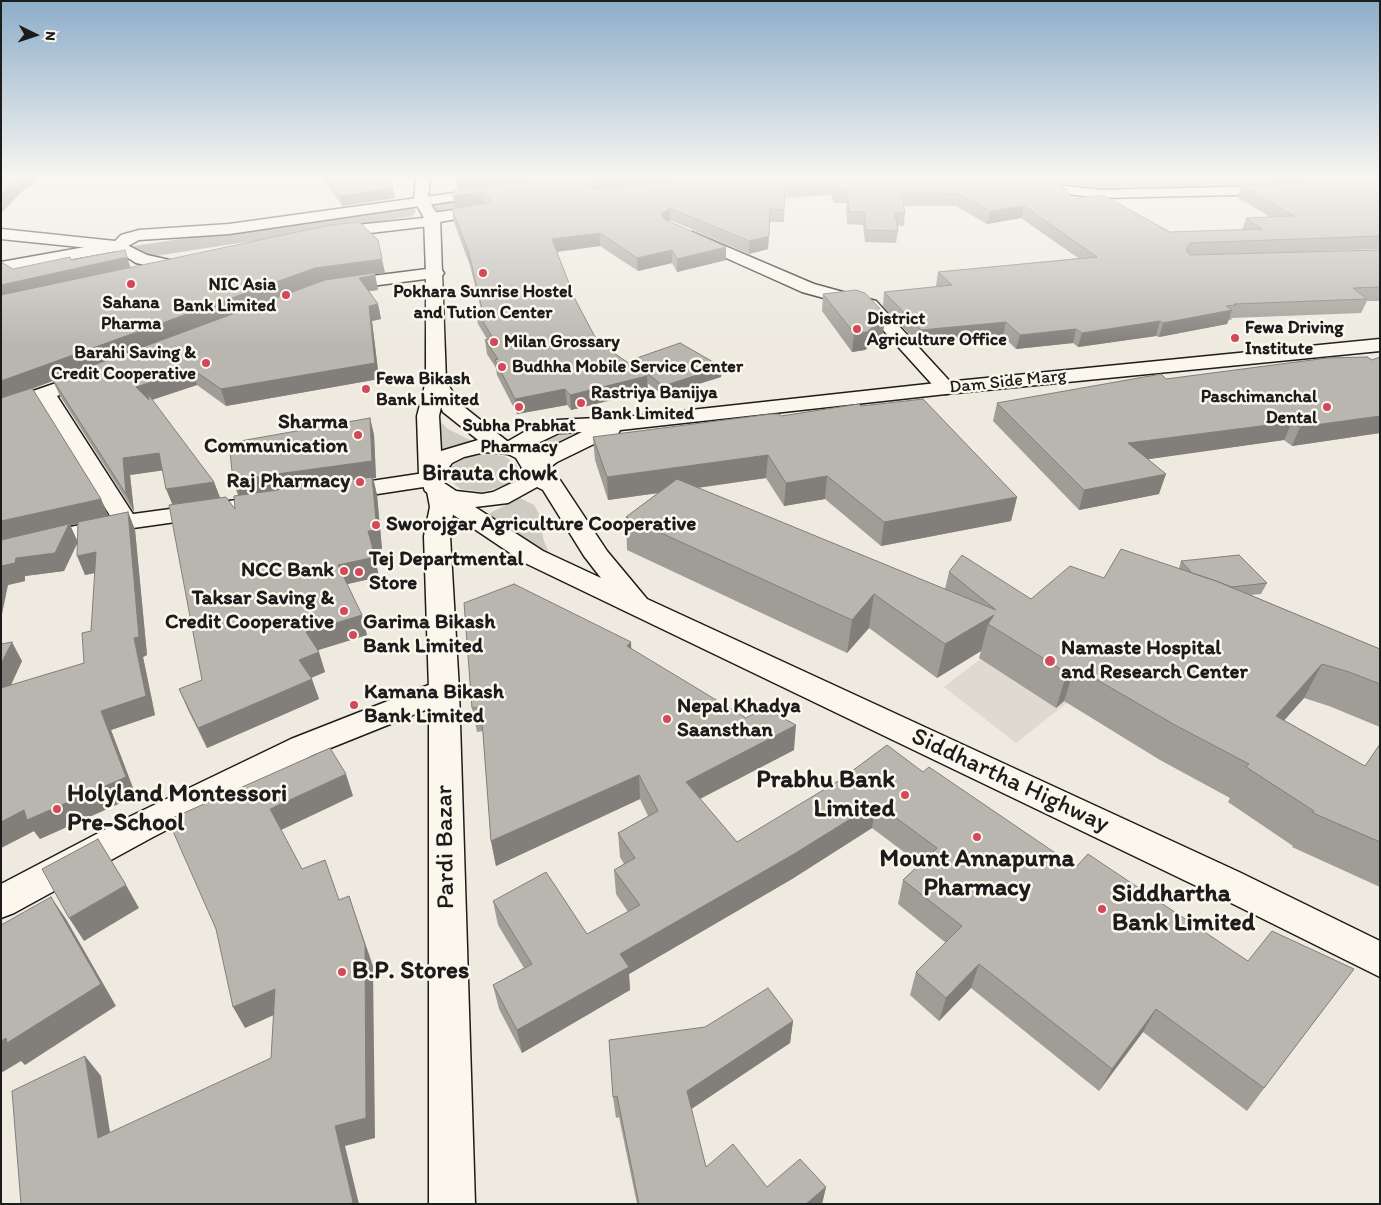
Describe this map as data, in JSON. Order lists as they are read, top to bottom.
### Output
{
  "streets": {
    "main road": ["Dam Side Marg", "Siddhartha Highway", "Pardi Bazar"]
  },
  "crossings": [
    ["Siddhartha Highway", "Pardi Bazar"]
  ],
  "districts": ["Birauta chowk"],
  "places": [
    "Pokhara Sunrise Hostel and Tution Center",
    "Sahana Pharma",
    "NIC Asia Bank Limited",
    "District Agriculture Office",
    "Fewa Driving Institute",
    "Milan Grossary",
    "Barahi Saving & Credit Cooperative",
    "Budhha Mobile Service Center",
    "Fewa Bikash Bank Limited",
    "Rastriya Banijya Bank Limited",
    "Subha Prabhat Pharmacy",
    "Paschimanchal Dental",
    "Sharma Communication",
    "Raj Pharmacy",
    "Sworojgar Agriculture Cooperative",
    "NCC Bank",
    "Tej Departmental Store",
    "Taksar Saving & Credit Cooperative",
    "Garima Bikash Bank Limited",
    "Namaste Hospital and Research Center",
    "Kamana Bikash Bank Limited",
    "Nepal Khadya Saansthan",
    "Prabhu Bank Limited",
    "Holyland Montessori Pre-School",
    "Mount Annapurna Pharmacy",
    "Siddhartha Bank Limited",
    "B.P. Stores"
  ],
  "north": "right"
}
